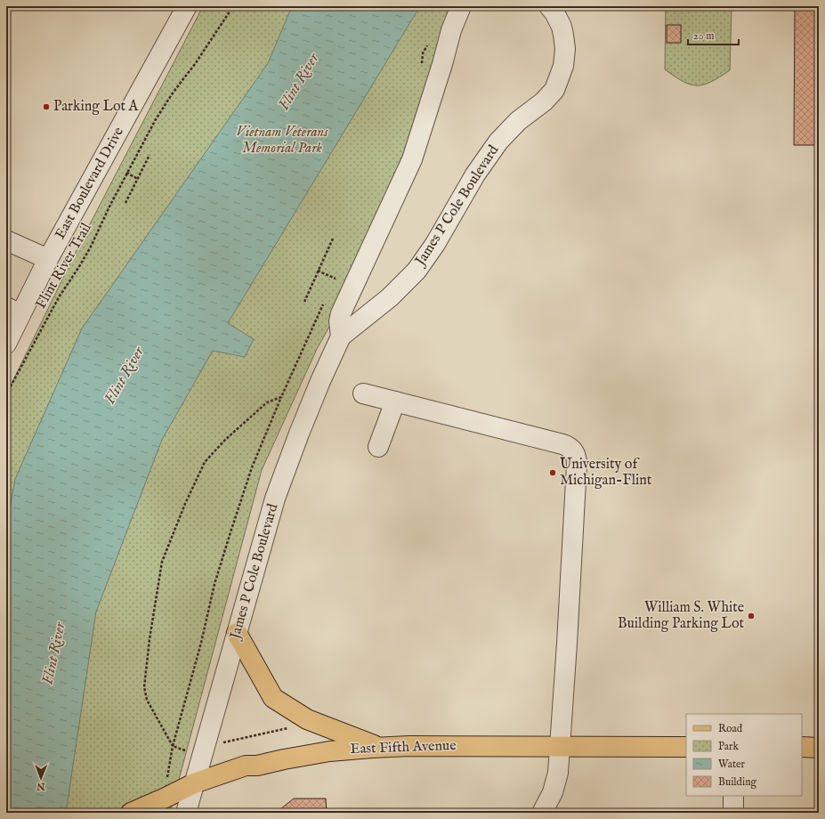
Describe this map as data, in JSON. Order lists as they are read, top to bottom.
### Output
{
  "streets": {
    "main road": ["East Fifth Avenue"],
    "street": ["East Boulevard Drive", "James P Cole Boulevard"],
    "path": ["Flint River Trail"]
  },
  "crossings": [
    ["James P Cole Boulevard", "East Fifth Avenue"]
  ],
  "water": ["Flint River"],
  "parks": ["Vietnam Veterans Memorial Park"],
  "places": ["Parking Lot A", "University of Michigan-Flint", "William S. White Building Parking Lot"],
  "legend": [
    "Road",
    "Park",
    "Water",
    "Building"
  ],
  "scale_bar": "20 m",
  "north": "bottom"
}
